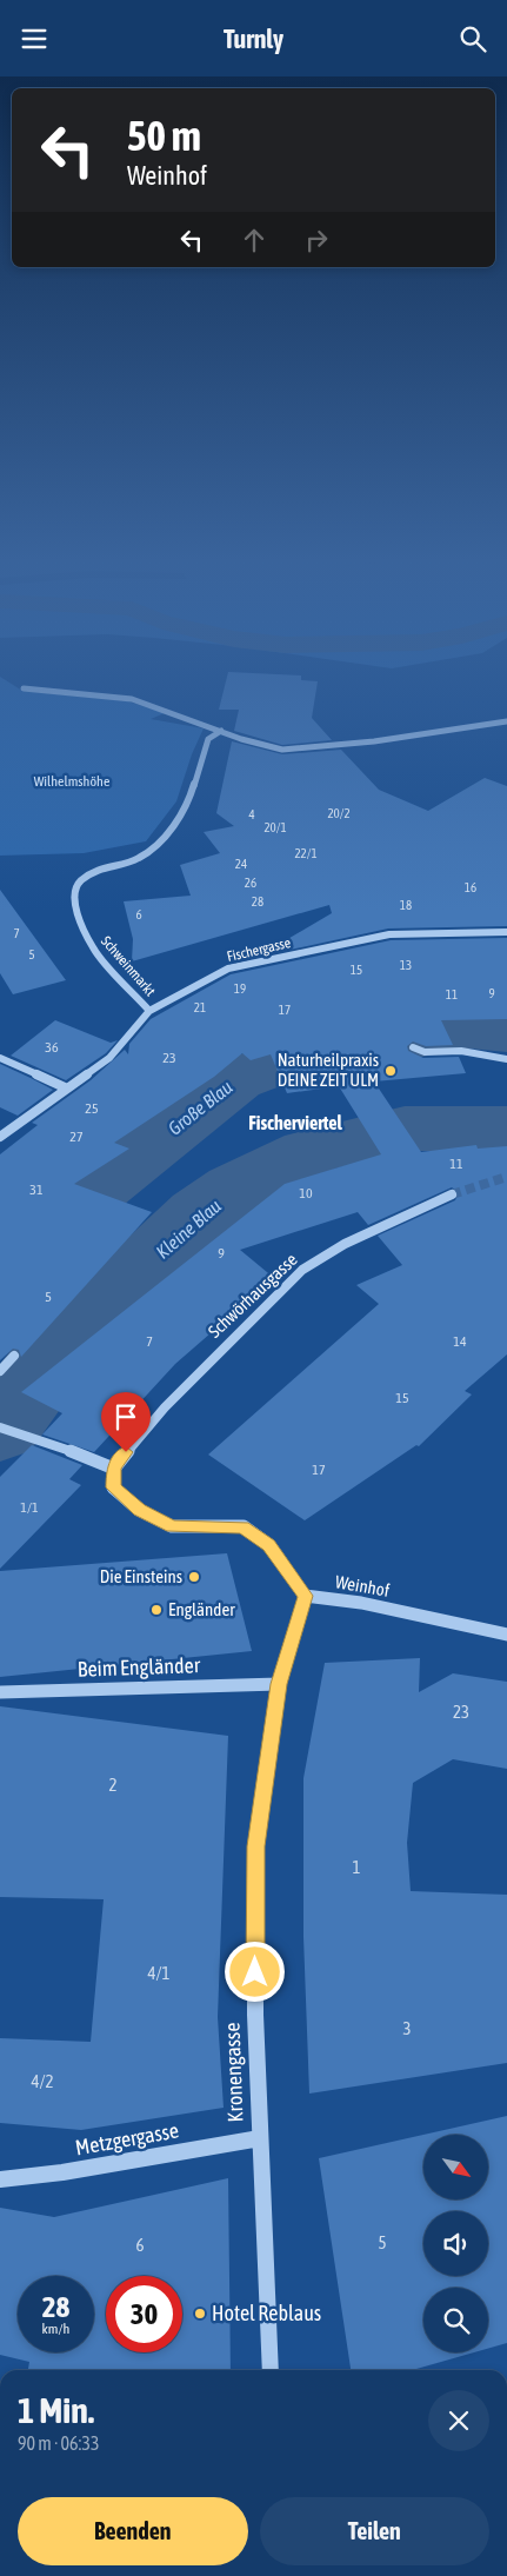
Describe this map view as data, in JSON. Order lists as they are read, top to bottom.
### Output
{
  "streets": {
    "street": [
      "Fischergasse",
      "Schweinmarkt",
      "Schwörhausgasse",
      "Weinhof",
      "Beim Engländer",
      "Kronengasse",
      "Metzgergasse"
    ]
  },
  "crossings": [
    ["Fischergasse", "Schweinmarkt"],
    ["Weinhof", "Kronengasse"],
    ["Beim Engländer", "Kronengasse"],
    ["Kronengasse", "Metzgergasse"]
  ],
  "districts": ["Fischerviertel"],
  "water": ["Große Blau", "Kleine Blau"],
  "parks": ["Wilhelmshöhe"],
  "places": [
    "Naturheilpraxis DEINE ZEIT ULM",
    "Die Einsteins",
    "Engländer",
    "Hotel Reblaus"
  ],
  "house_numbers": [
    "20/2",
    "4",
    "20/1",
    "22/1",
    "24",
    "26",
    "16",
    "28",
    "18",
    "6",
    "7",
    "5",
    "13",
    "15",
    "19",
    "9",
    "11",
    "21",
    "17",
    "36",
    "23",
    "25",
    "27",
    "11",
    "31",
    "10",
    "9",
    "5",
    "7",
    "14",
    "15",
    "17",
    "1/1",
    "23",
    "2",
    "1",
    "4/1",
    "3",
    "4/2",
    "5",
    "6"
  ],
  "north": "bottom right",
  "page": {
    "header": "Turnly",
    "turn": ["50 m", "Weinhof"],
    "speed": "28 km/h",
    "limit": "30",
    "heading": ["1 Min.", "90 m · 06:33"],
    "buttons": ["Beenden", "Teilen"]
  }
}
